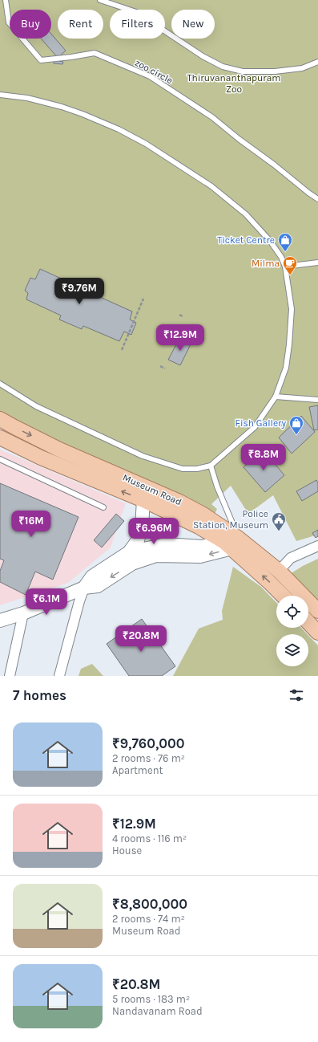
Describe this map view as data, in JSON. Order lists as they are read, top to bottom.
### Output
{
  "streets": {
    "main road": ["Museum Road"],
    "lane": ["zoo circle"]
  },
  "parks": ["Thiruvananthapuram Zoo"],
  "places": {
    "shop": ["Ticket Centre", "Fish Gallery"],
    "cafe": ["Milma"],
    "public building": ["Police Station, Museum"]
  },
  "page": {
    "chip": [
      "Buy",
      "Rent",
      "Filters",
      "New"
    ],
    "price": [
      "₹9.76M",
      "₹12.9M",
      "₹8.8M",
      "₹16M",
      "₹6.96M",
      "₹6.1M",
      "₹20.8M"
    ],
    "heading": "7 homes",
    "list": [
      {
        "name": "₹9,760,000",
        "note": "2 rooms · 76 m² · Apartment"
      },
      {
        "name": "₹12.9M",
        "note": "4 rooms · 116 m² · House"
      },
      {
        "name": "₹8,800,000",
        "note": "2 rooms · 74 m² · Museum Road"
      },
      {
        "name": "₹20.8M",
        "note": "5 rooms · 183 m² · Nandavanam Road"
      }
    ]
  }
}
